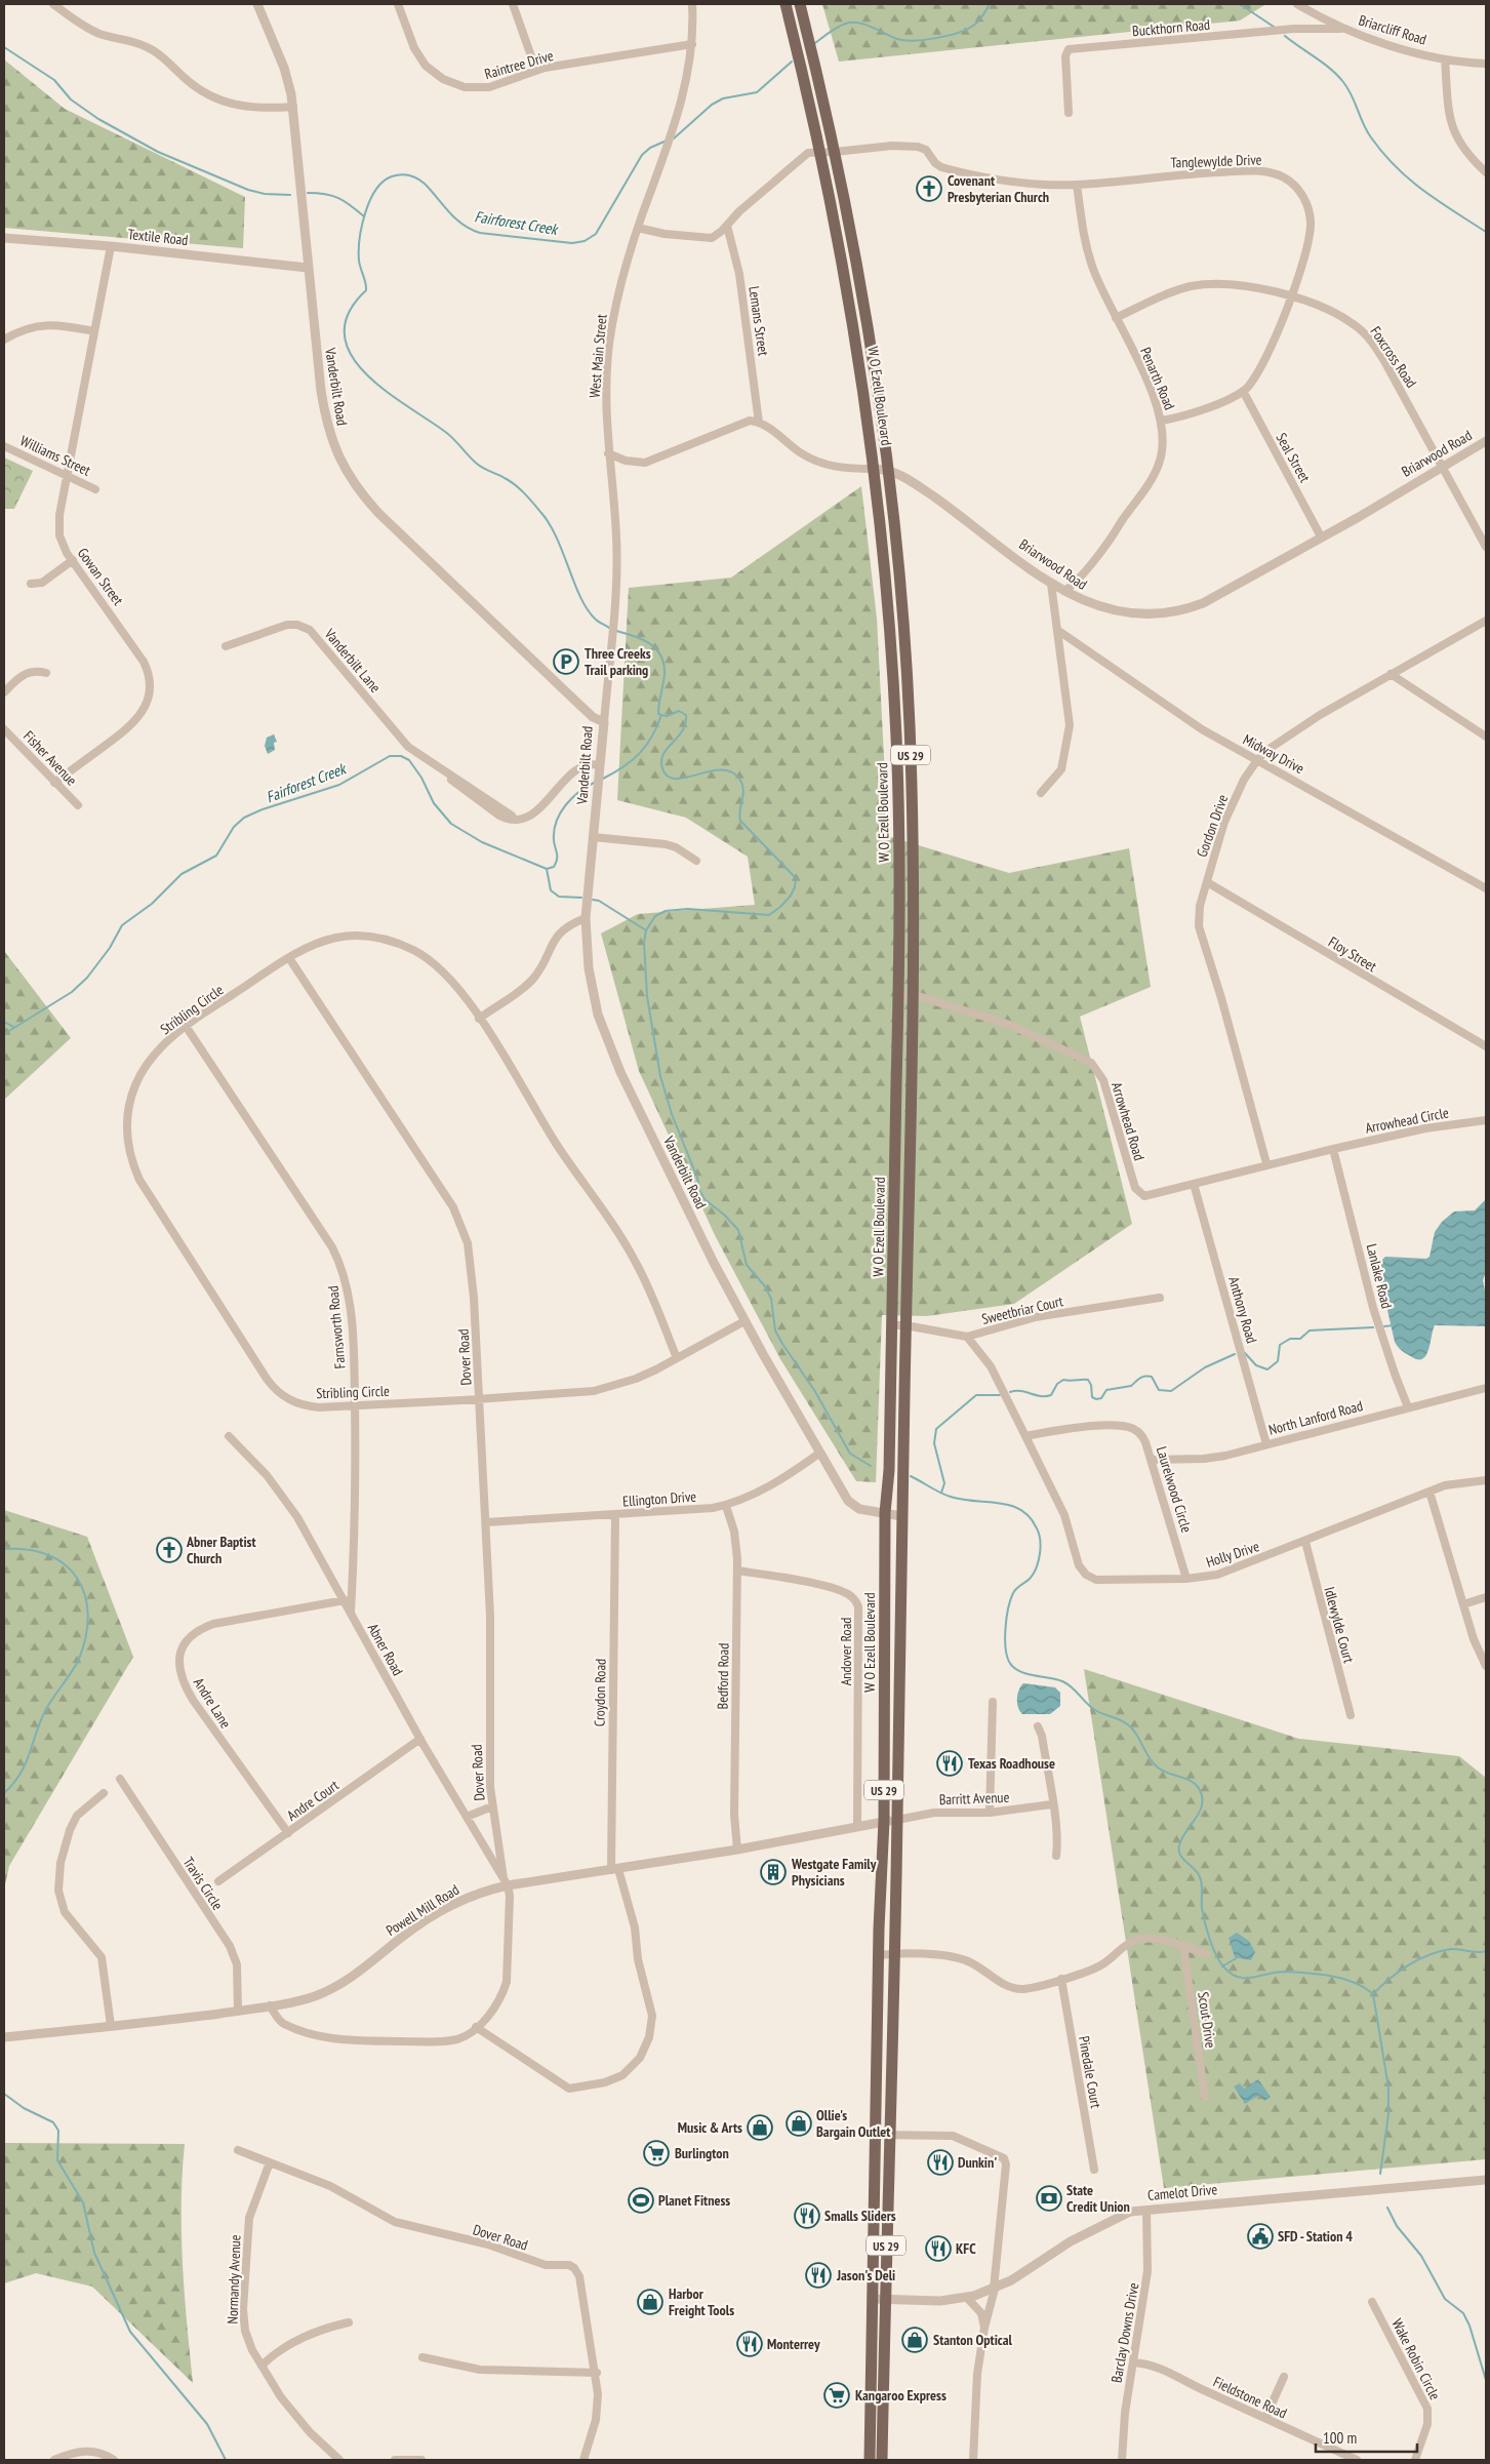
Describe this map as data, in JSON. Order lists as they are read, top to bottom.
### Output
{
  "streets": {
    "main road": ["W O Ezell Boulevard", "US 29"],
    "street": [
      "Buckthorn Road",
      "Briarcliff Road",
      "Raintree Drive",
      "Tanglewylde Drive",
      "Textile Road",
      "Lemans Street",
      "West Main Street",
      "Foxcross Road",
      "Penarth Road",
      "Vanderbilt Road",
      "Briarwood Road",
      "Williams Street",
      "Seal Street",
      "Gowan Street",
      "Vanderbilt Lane",
      "Midway Drive",
      "Fisher Avenue",
      "Gordon Drive",
      "Floy Street",
      "Stribling Circle",
      "Arrowhead Circle",
      "Arrowhead Road",
      "Lanlake Road",
      "Sweetbriar Court",
      "Anthony Road",
      "Farnsworth Road",
      "Dover Road",
      "North Lanford Road",
      "Laurelwood Circle",
      "Ellington Drive",
      "Holly Drive",
      "Idlewylde Court",
      "Abner Road",
      "Andover Road",
      "Bedford Road",
      "Croydon Road",
      "Andre Lane",
      "Barritt Avenue",
      "Andre Court",
      "Travis Circle",
      "Powell Mill Road",
      "Scout Drive",
      "Pinedale Court",
      "Camelot Drive",
      "Normandy Avenue",
      "Barclay Downs Drive",
      "Wake Robin Circle",
      "Fieldstone Road"
    ]
  },
  "crossings": [
    ["Buckthorn Road", "Briarcliff Road"],
    ["Raintree Drive", "West Main Street"],
    ["Tanglewylde Drive", "Lemans Street"],
    ["Tanglewylde Drive", "West Main Street"],
    ["Tanglewylde Drive", "Foxcross Road"],
    ["Tanglewylde Drive", "Penarth Road"],
    ["Tanglewylde Drive", "W O Ezell Boulevard"],
    ["Tanglewylde Drive", "Seal Street"],
    ["Textile Road", "Vanderbilt Road"],
    ["Textile Road", "Gowan Street"],
    ["West Main Street", "Vanderbilt Road"],
    ["Foxcross Road", "Penarth Road"],
    ["Foxcross Road", "Briarwood Road"],
    ["Penarth Road", "Briarwood Road"],
    ["Vanderbilt Road", "W O Ezell Boulevard"],
    ["Vanderbilt Road", "Vanderbilt Lane"],
    ["Vanderbilt Road", "Stribling Circle"],
    ["Vanderbilt Road", "Ellington Drive"],
    ["W O Ezell Boulevard", "Briarwood Road"],
    ["W O Ezell Boulevard", "Arrowhead Road"],
    ["W O Ezell Boulevard", "Sweetbriar Court"],
    ["W O Ezell Boulevard", "Barritt Avenue"],
    ["W O Ezell Boulevard", "Powell Mill Road"],
    ["W O Ezell Boulevard", "Camelot Drive"],
    ["Briarwood Road", "Seal Street"],
    ["Williams Street", "Gowan Street"],
    ["Gowan Street", "Fisher Avenue"],
    ["Midway Drive", "Gordon Drive"],
    ["Gordon Drive", "Floy Street"],
    ["Gordon Drive", "Arrowhead Road"],
    ["Stribling Circle", "Farnsworth Road"],
    ["Stribling Circle", "Dover Road"],
    ["Arrowhead Circle", "Arrowhead Road"],
    ["Arrowhead Circle", "Lanlake Road"],
    ["Arrowhead Road", "Lanlake Road"],
    ["Arrowhead Road", "Anthony Road"],
    ["Lanlake Road", "North Lanford Road"],
    ["Sweetbriar Court", "Holly Drive"],
    ["Anthony Road", "North Lanford Road"],
    ["Farnsworth Road", "Abner Road"],
    ["Dover Road", "Ellington Drive"],
    ["Dover Road", "Abner Road"],
    ["Dover Road", "Croydon Road"],
    ["Dover Road", "Powell Mill Road"],
    ["Dover Road", "Normandy Avenue"],
    ["North Lanford Road", "Laurelwood Circle"],
    ["Laurelwood Circle", "Holly Drive"],
    ["Ellington Drive", "Bedford Road"],
    ["Ellington Drive", "Croydon Road"],
    ["Holly Drive", "Idlewylde Court"],
    ["Abner Road", "Andre Lane"],
    ["Abner Road", "Andre Court"],
    ["Abner Road", "Powell Mill Road"],
    ["Andover Road", "Bedford Road"],
    ["Andover Road", "Powell Mill Road"],
    ["Bedford Road", "Powell Mill Road"],
    ["Croydon Road", "Powell Mill Road"],
    ["Andre Lane", "Andre Court"],
    ["Barritt Avenue", "Powell Mill Road"],
    ["Travis Circle", "Powell Mill Road"],
    ["Camelot Drive", "Barclay Downs Drive"],
    ["Barclay Downs Drive", "Fieldstone Road"]
  ],
  "water": ["Fairforest Creek"],
  "places": {
    "church": ["Covenant Presbyterian Church", "Abner Baptist Church"],
    "parking": ["Three Creeks Trail parking"],
    "restaurant": [
      "Texas Roadhouse",
      "Dunkin'",
      "Smalls Sliders",
      "KFC",
      "Jason's Deli",
      "Monterrey"
    ],
    "building": ["Westgate Family Physicians"],
    "shop": [
      "Ollie's Bargain Outlet",
      "Music & Arts",
      "Harbor Freight Tools",
      "Stanton Optical"
    ],
    "supermarket": ["Burlington", "Kangaroo Express"],
    "bank": ["State Credit Union"],
    "sports": ["Planet Fitness"],
    "public building": ["SFD - Station 4"]
  },
  "scale_bar": "100 m"
}
